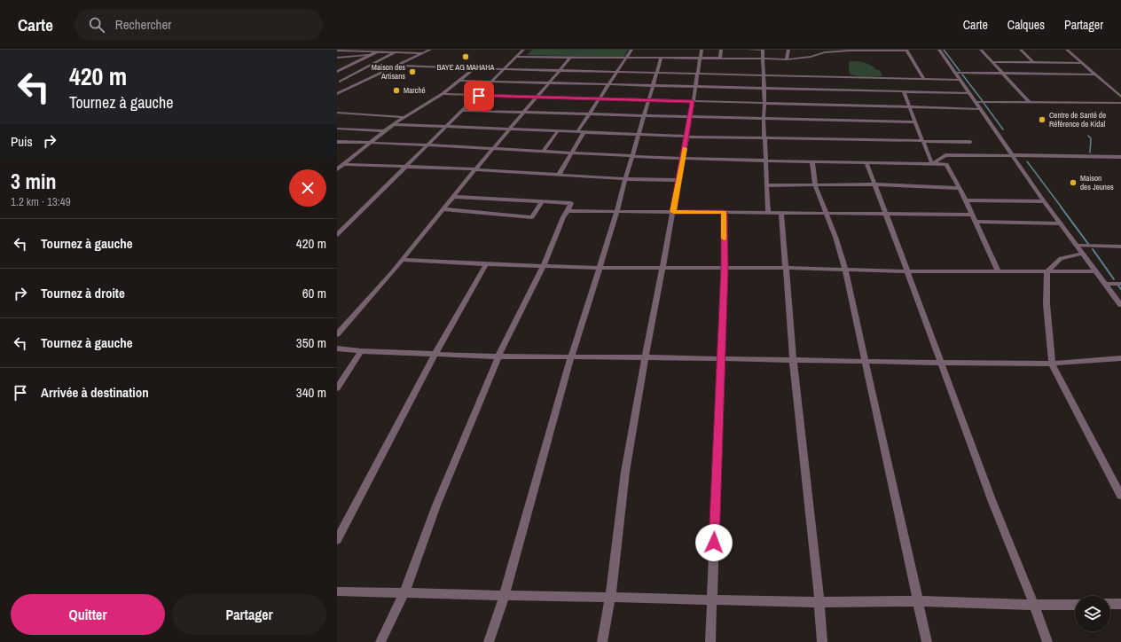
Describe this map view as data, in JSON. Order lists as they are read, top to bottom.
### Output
{
  "places": [
    "BAYE AG MAHAHA",
    "Maison des Artisans",
    "Marché",
    "Centre de Santé de Référence de Kidal",
    "Maison des Jeunes"
  ],
  "page": {
    "header": "Carte",
    "search": "Rechercher",
    "nav": ["Carte", "Calques", "Partager"],
    "turn": ["420 m", "Tournez à gauche"],
    "then": "Puis",
    "heading": ["3 min", "1.2 km · 13:49"],
    "list": [
      {
        "name": "Tournez à gauche",
        "value": "420 m"
      },
      {
        "name": "Tournez à droite",
        "value": "60 m"
      },
      {
        "name": "Tournez à gauche",
        "value": "350 m"
      },
      {
        "name": "Arrivée à destination",
        "value": "340 m"
      }
    ],
    "buttons": ["Quitter", "Partager"]
  }
}
